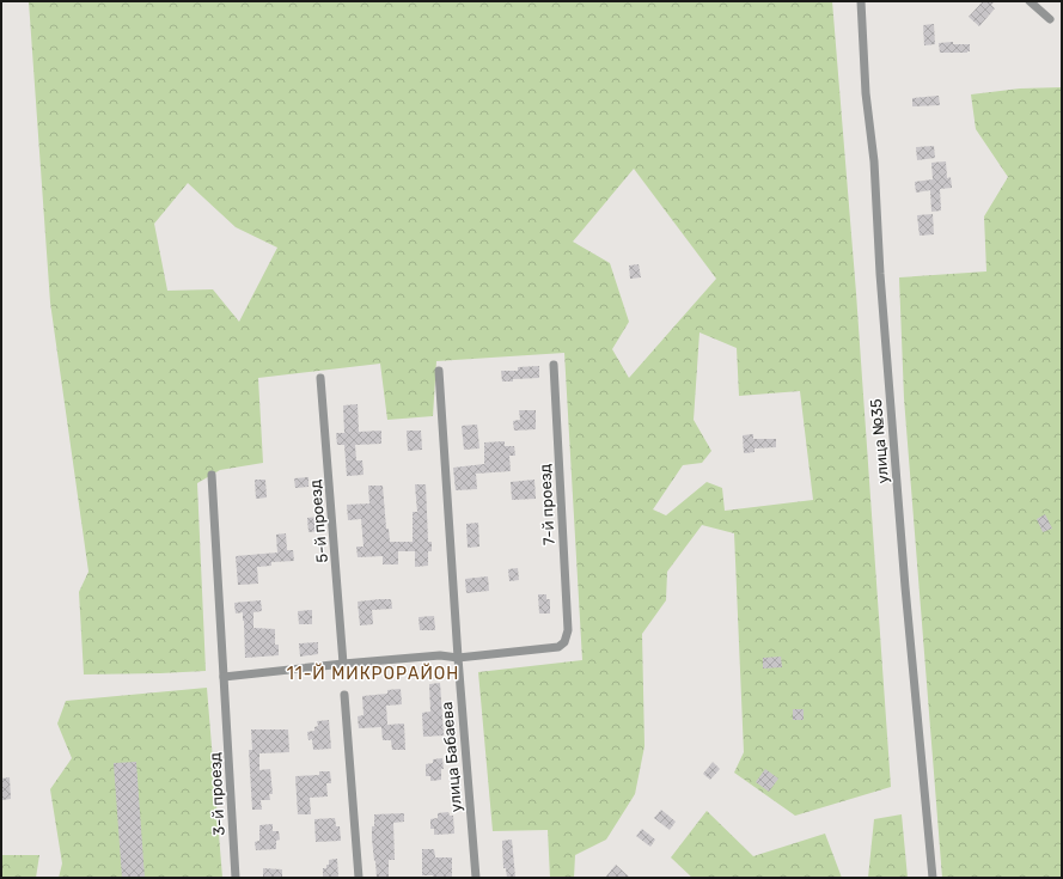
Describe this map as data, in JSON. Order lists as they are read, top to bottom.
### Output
{
  "streets": {
    "street": [
      "улица №35",
      "7-й проезд",
      "5-й проезд",
      "улица Бабаева",
      "3-й проезд"
    ]
  },
  "crossings": [
    ["7-й проезд", "улица Бабаева"]
  ],
  "districts": ["11-Й МИКРОРАЙОН"]
}
